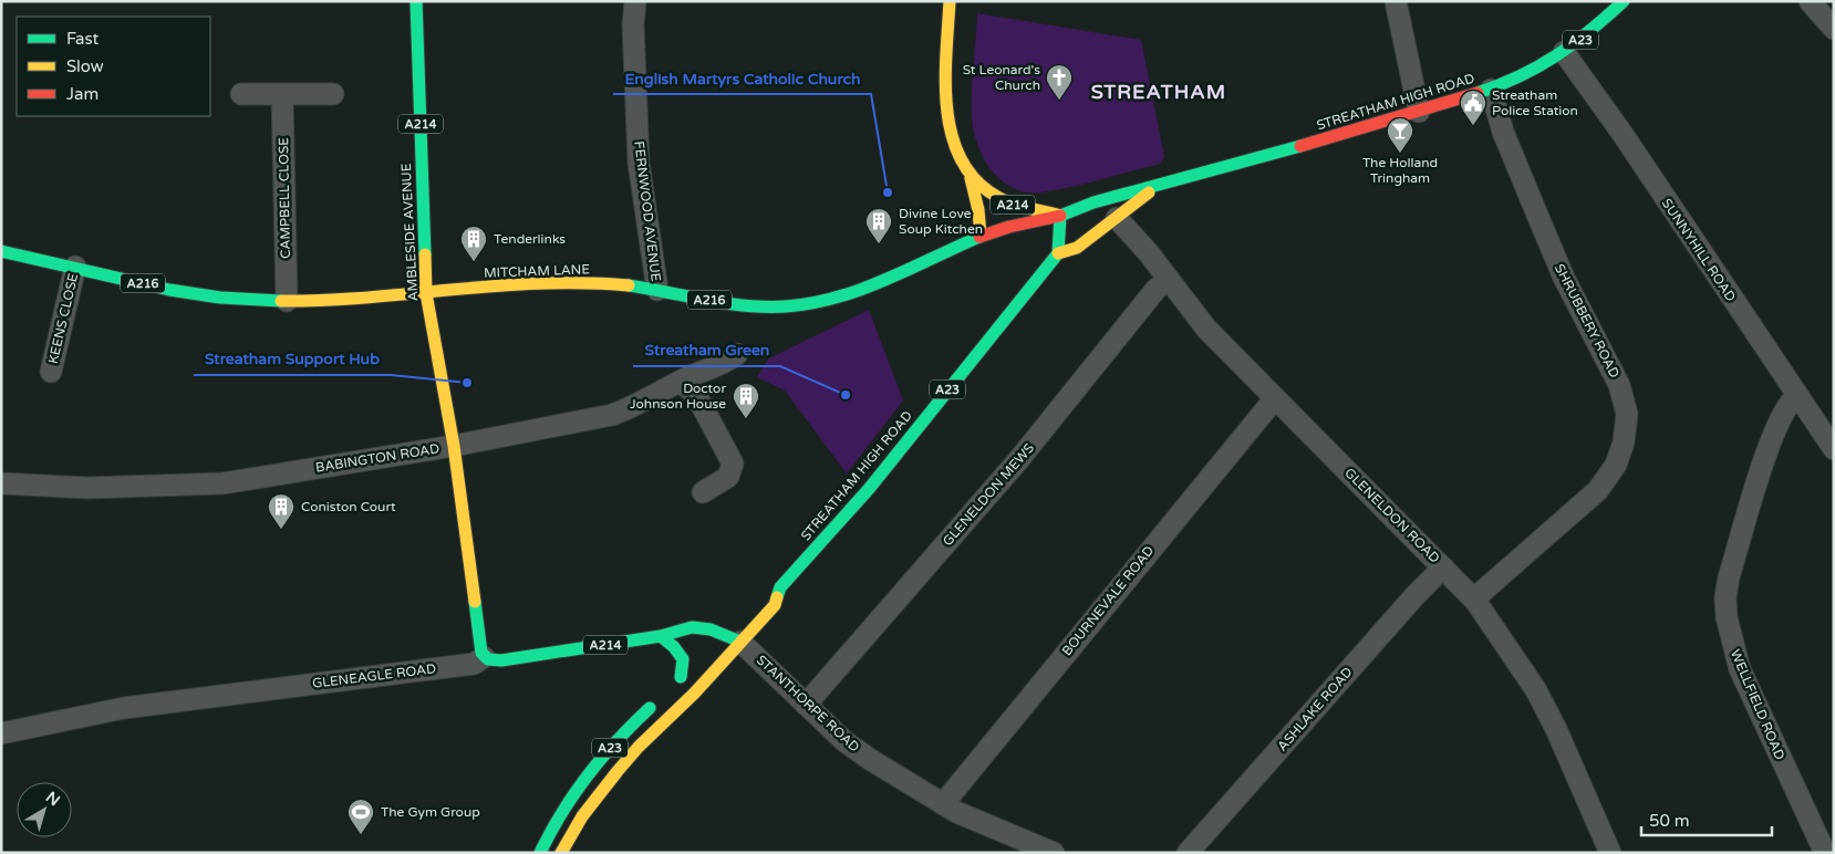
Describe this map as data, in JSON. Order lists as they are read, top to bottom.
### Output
{
  "streets": {
    "main road": [
      "A23",
      "STREATHAM HIGH ROAD",
      "A214",
      "AMBLESIDE AVENUE",
      "MITCHAM LANE",
      "A216",
      "GLENEAGLE ROAD"
    ],
    "street": [
      "CAMPBELL CLOSE",
      "FERNWOOD AVENUE",
      "SUNNYHILL ROAD",
      "KEENS CLOSE",
      "SHRUBBERY ROAD",
      "BABINGTON ROAD",
      "GLENELDON MEWS",
      "GLENELDON ROAD",
      "BOURNEVALE ROAD",
      "STANTHORPE ROAD",
      "WELLFIELD ROAD",
      "ASHLAKE ROAD"
    ]
  },
  "crossings": [
    ["STREATHAM HIGH ROAD", "A214"],
    ["STREATHAM HIGH ROAD", "SUNNYHILL ROAD"],
    ["STREATHAM HIGH ROAD", "MITCHAM LANE"],
    ["STREATHAM HIGH ROAD", "SHRUBBERY ROAD"],
    ["STREATHAM HIGH ROAD", "GLENELDON ROAD"],
    ["STREATHAM HIGH ROAD", "GLENEAGLE ROAD"],
    ["STREATHAM HIGH ROAD", "STANTHORPE ROAD"],
    ["A214", "MITCHAM LANE"],
    ["CAMPBELL CLOSE", "MITCHAM LANE"],
    ["FERNWOOD AVENUE", "MITCHAM LANE"],
    ["AMBLESIDE AVENUE", "MITCHAM LANE"],
    ["AMBLESIDE AVENUE", "BABINGTON ROAD"],
    ["AMBLESIDE AVENUE", "GLENEAGLE ROAD"],
    ["SUNNYHILL ROAD", "WELLFIELD ROAD"],
    ["MITCHAM LANE", "KEENS CLOSE"],
    ["SHRUBBERY ROAD", "GLENELDON ROAD"],
    ["GLENELDON MEWS", "GLENELDON ROAD"],
    ["GLENELDON MEWS", "STANTHORPE ROAD"],
    ["GLENELDON ROAD", "BOURNEVALE ROAD"],
    ["GLENELDON ROAD", "ASHLAKE ROAD"],
    ["BOURNEVALE ROAD", "STANTHORPE ROAD"],
    ["GLENEAGLE ROAD", "STANTHORPE ROAD"]
  ],
  "districts": ["STREATHAM"],
  "places": {
    "church": ["St Leonard's Church"],
    "public building": ["Streatham Police Station"],
    "bar": ["The Holland Tringham"],
    "other": ["English Martyrs Catholic Church", "Streatham Support Hub", "Streatham Green"],
    "building": [
      "Divine Love Soup Kitchen",
      "Tenderlinks",
      "Doctor Johnson House",
      "Coniston Court"
    ],
    "sports": ["The Gym Group"]
  },
  "legend": ["Fast", "Slow", "Jam"],
  "scale_bar": "50 m",
  "north": "top right"
}
